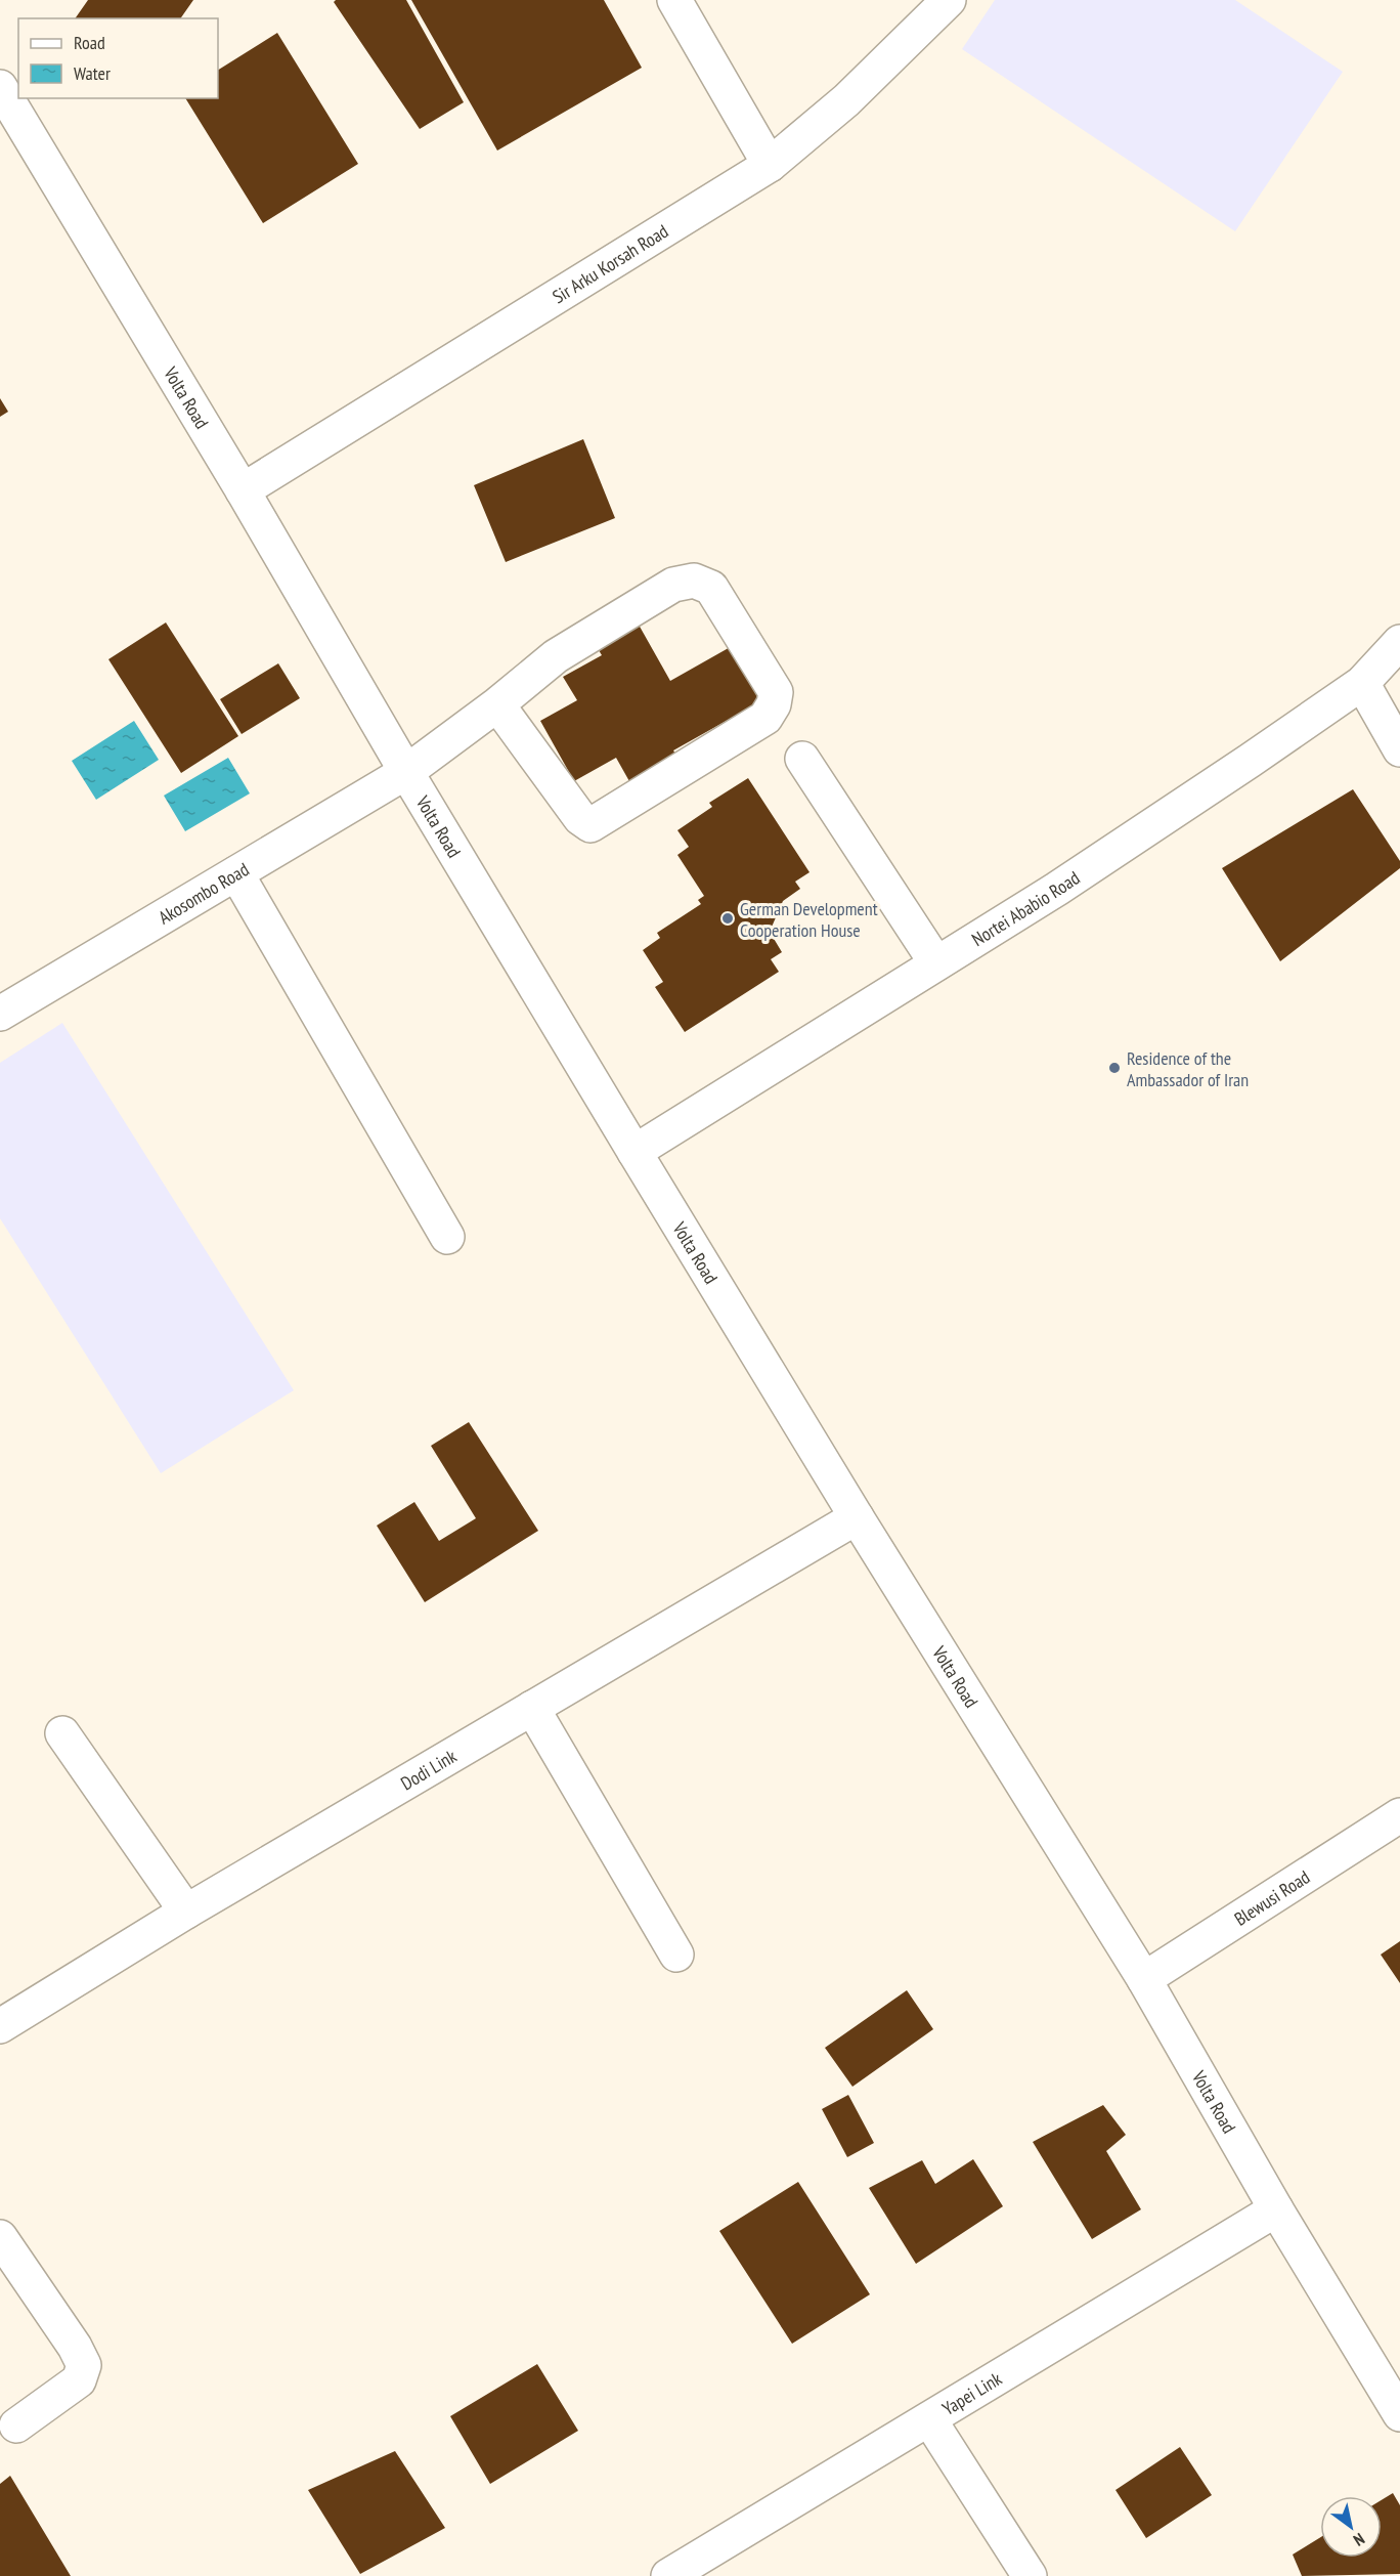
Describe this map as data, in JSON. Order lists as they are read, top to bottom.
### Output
{
  "streets": {
    "street": [
      "Sir Arku Korsah Road",
      "Volta Road",
      "Akosombo Road",
      "Nortei Ababio Road",
      "Dodi Link",
      "Blewusi Road",
      "Yapei Link"
    ]
  },
  "crossings": [
    ["Sir Arku Korsah Road", "Volta Road"],
    ["Volta Road", "Akosombo Road"],
    ["Volta Road", "Nortei Ababio Road"],
    ["Volta Road", "Dodi Link"],
    ["Volta Road", "Blewusi Road"],
    ["Volta Road", "Yapei Link"]
  ],
  "places": ["German Development Cooperation House", "Residence of the Ambassador of Iran"],
  "legend": ["Road", "Water"],
  "north": "bottom right"
}
